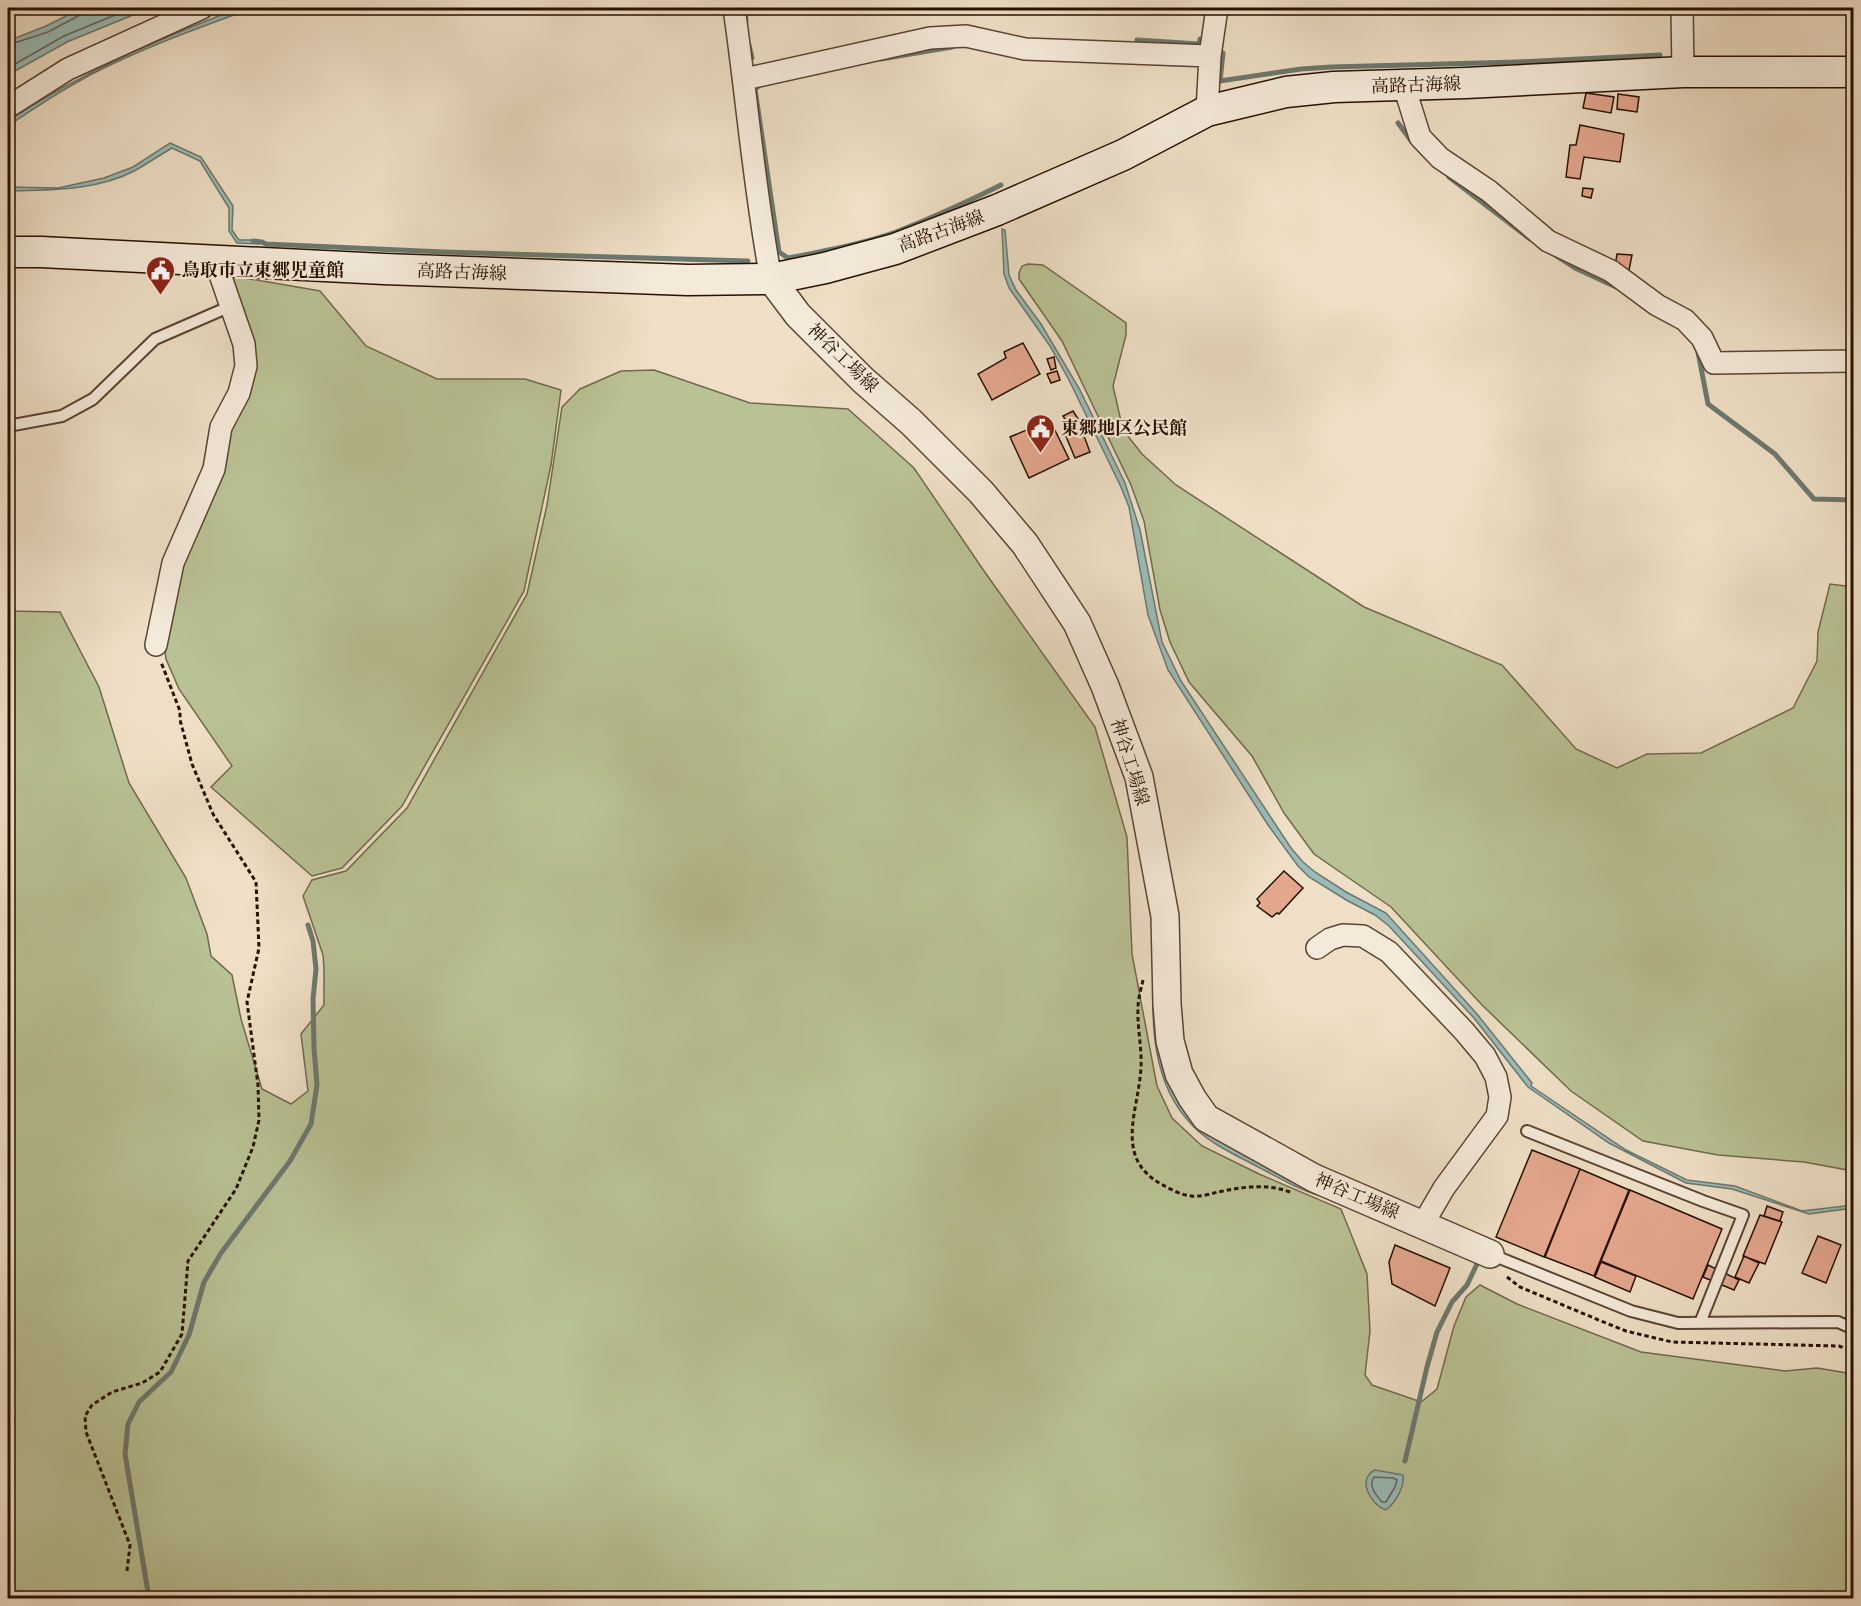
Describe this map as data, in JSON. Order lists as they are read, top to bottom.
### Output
{
  "streets": {
    "main road": ["高路古海線"],
    "street": ["神谷工場線"]
  },
  "crossings": [
    ["高路古海線", "神谷工場線"]
  ],
  "places": {
    "public building": ["鳥取市立東郷児童館", "東郷地区公民館"]
  }
}
